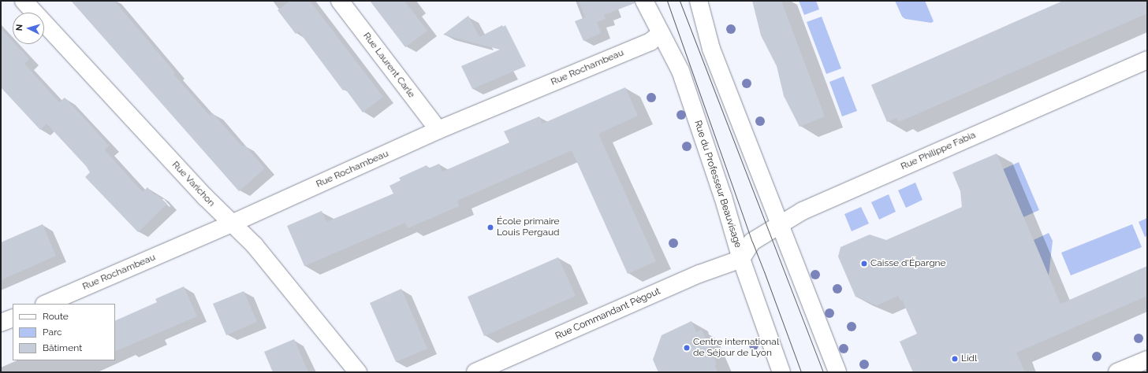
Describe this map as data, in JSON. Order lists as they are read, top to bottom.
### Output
{
  "streets": {
    "street": [
      "Rue Laurent Carle",
      "Rue Rochambeau",
      "Rue Philippe Fabia",
      "Rue Varichon",
      "Rue du Professeur Beauvisage",
      "Rue Commandant Pégout"
    ]
  },
  "crossings": [
    ["Rue Laurent Carle", "Rue Rochambeau"],
    ["Rue Rochambeau", "Rue Varichon"],
    ["Rue Rochambeau", "Rue du Professeur Beauvisage"],
    ["Rue Philippe Fabia", "Rue du Professeur Beauvisage"],
    ["Rue Philippe Fabia", "Rue Commandant Pégout"],
    ["Rue du Professeur Beauvisage", "Rue Commandant Pégout"]
  ],
  "places": [
    "École primaire Louis Pergaud",
    "Caisse d'Épargne",
    "Centre international de Séjour de Lyon",
    "Lidl"
  ],
  "legend": ["Route", "Parc", "Bâtiment"],
  "north": "left"
}
